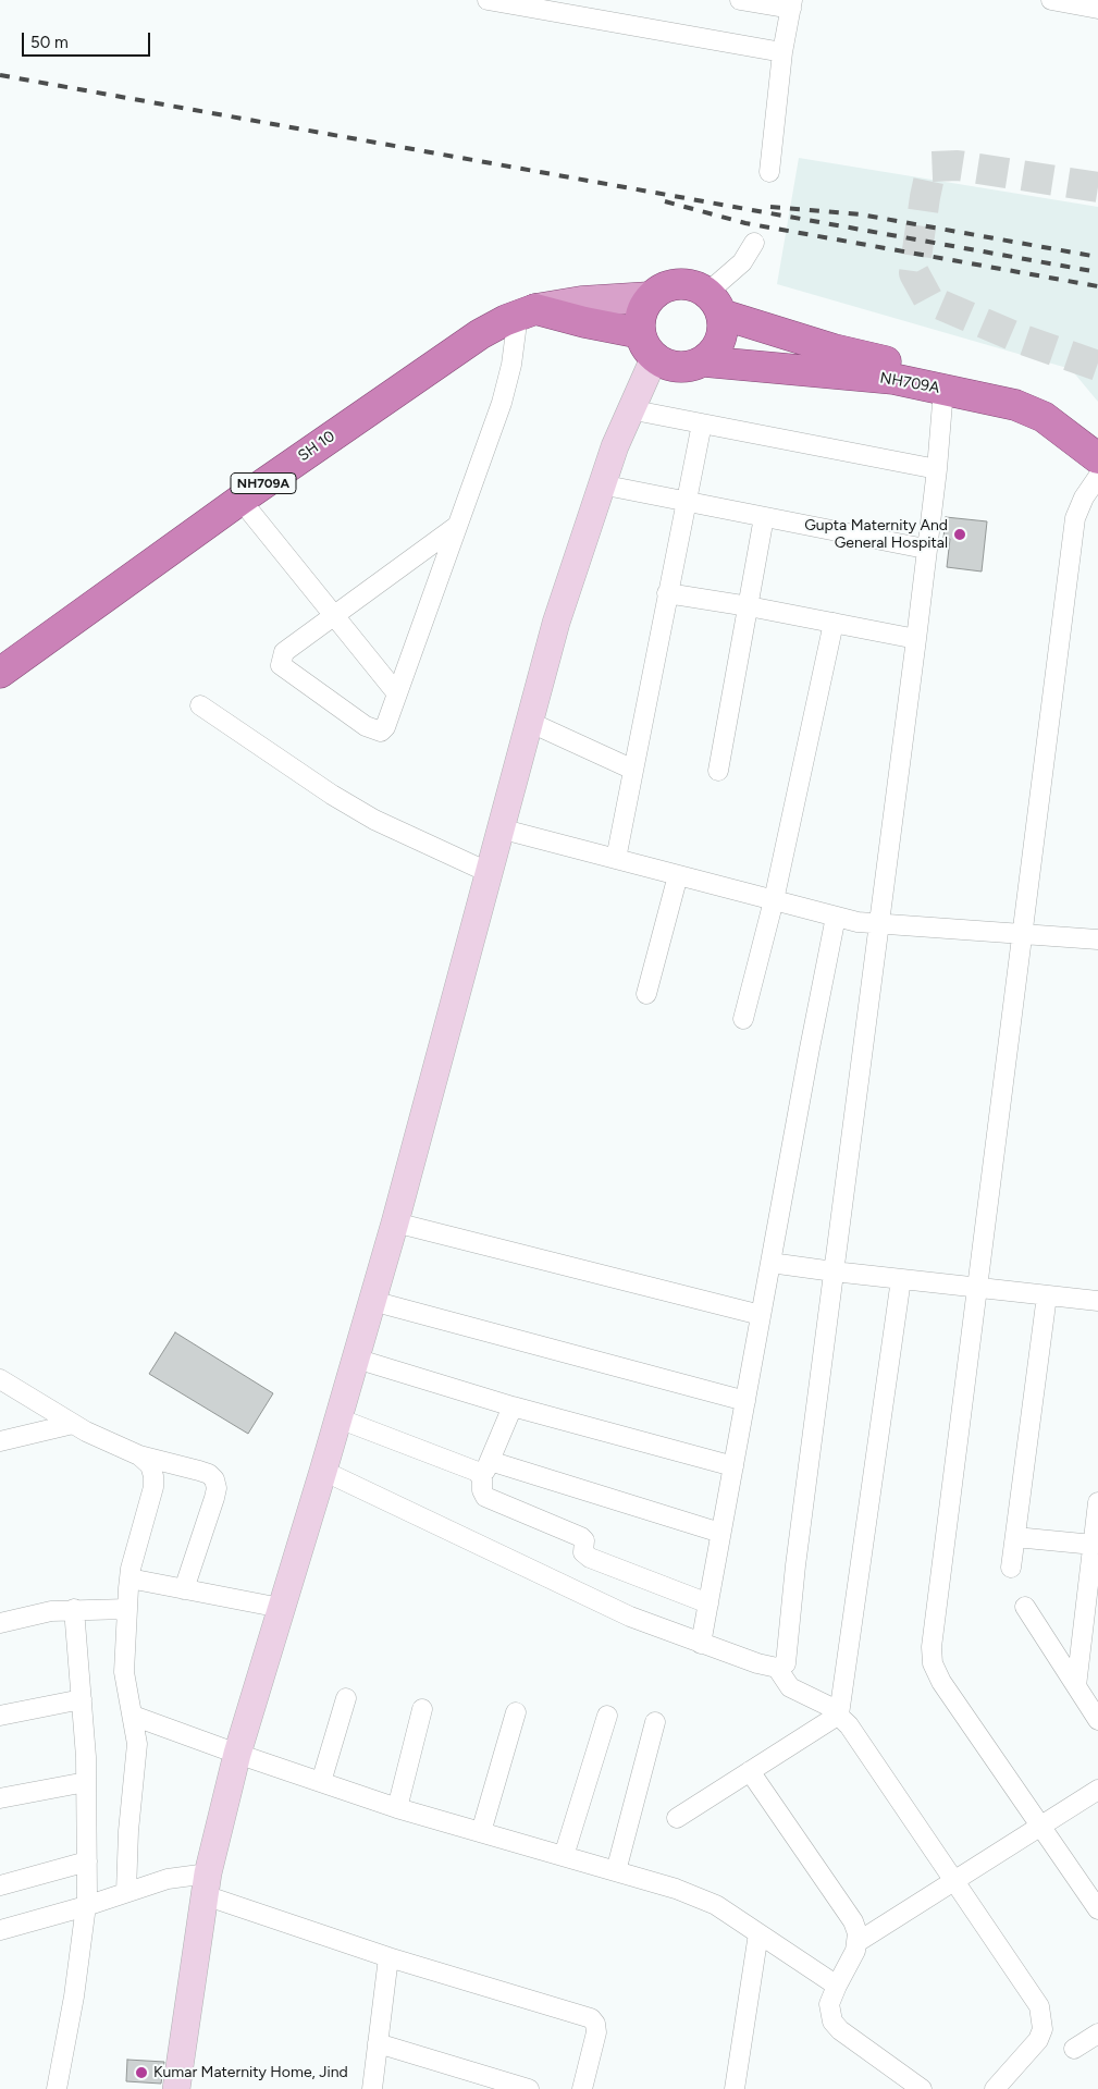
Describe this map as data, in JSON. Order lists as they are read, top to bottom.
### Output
{
  "streets": {
    "highway": ["NH709A", "SH 10"]
  },
  "crossings": [
    ["NH709A", "SH 10"]
  ],
  "places": ["Gupta Maternity And General Hospital", "Kumar Maternity Home, Jind"],
  "scale_bar": "50 m"
}
